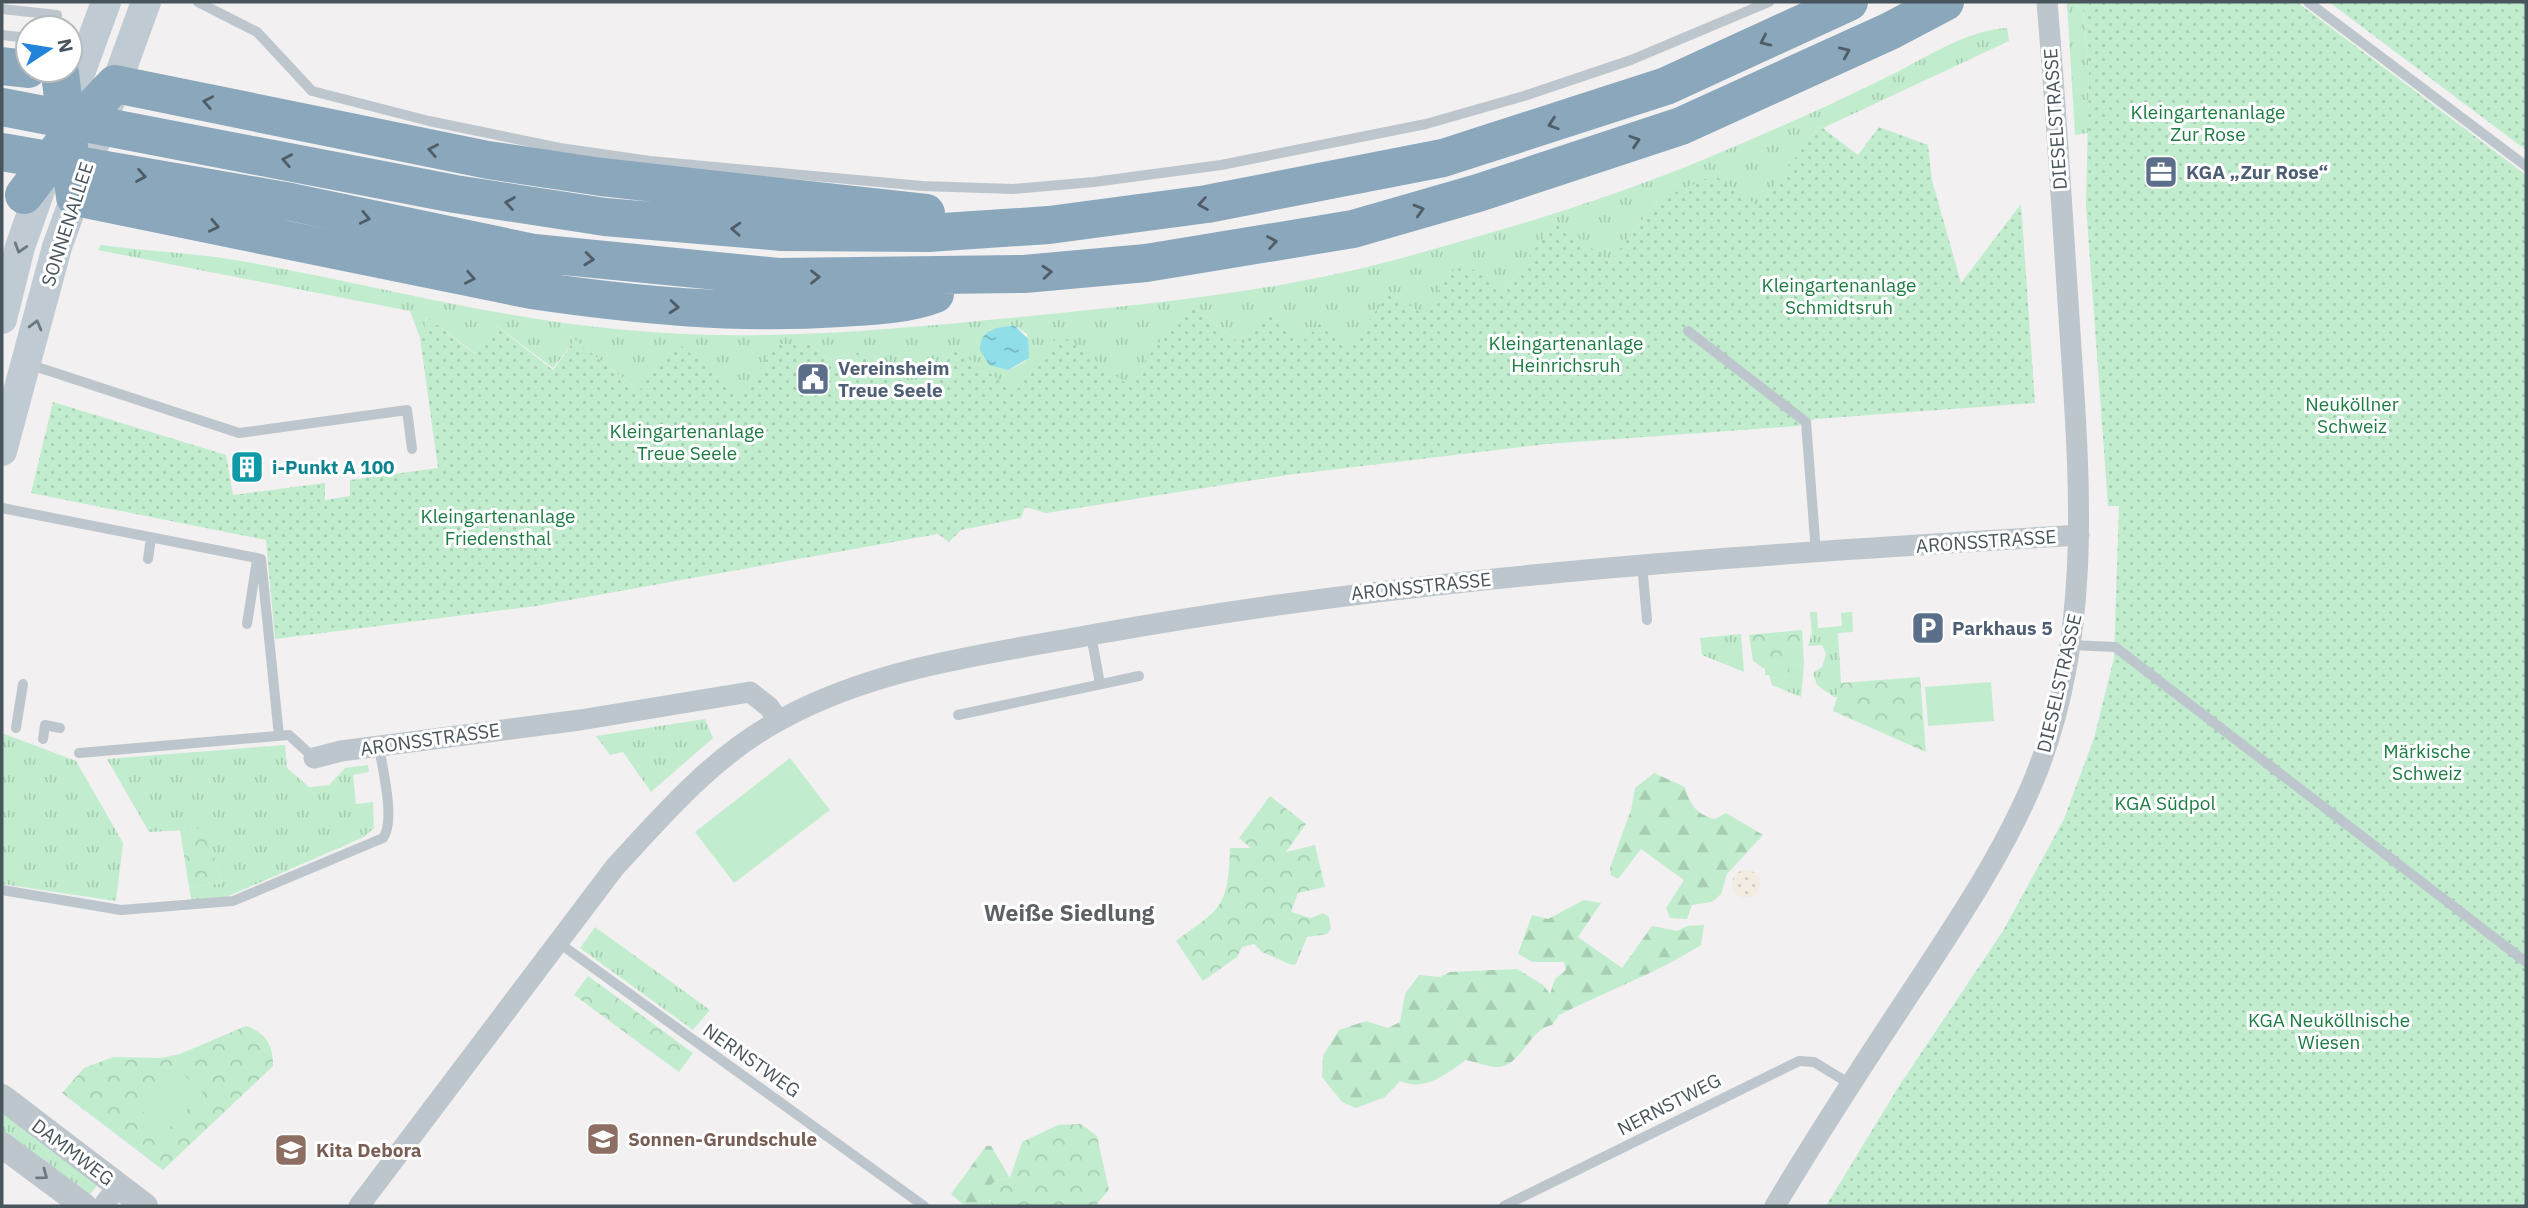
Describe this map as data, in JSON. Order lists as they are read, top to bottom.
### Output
{
  "streets": {
    "main road": ["SONNENALLEE"],
    "street": ["DIESELSTRASSE", "ARONSSTRASSE", "DAMMWEG"],
    "lane": ["NERNSTWEG"]
  },
  "crossings": [
    ["DIESELSTRASSE", "ARONSSTRASSE"],
    ["DIESELSTRASSE", "NERNSTWEG"],
    ["ARONSSTRASSE", "NERNSTWEG"]
  ],
  "districts": ["Weiße Siedlung"],
  "parks": [
    "Kleingartenanlage Zur Rose",
    "Kleingartenanlage Schmidtsruh",
    "Kleingartenanlage Heinrichsruh",
    "Neuköllner Schweiz",
    "Kleingartenanlage Treue Seele",
    "Kleingartenanlage Friedensthal",
    "Märkische Schweiz",
    "KGA Südpol",
    "KGA Neuköllnische Wiesen"
  ],
  "places": {
    "office": ["KGA „Zur Rose“"],
    "public building": ["Vereinsheim Treue Seele"],
    "building": ["i-Punkt A 100"],
    "parking": ["Parkhaus 5"],
    "school or university": ["Sonnen-Grundschule", "Kita Debora"]
  },
  "north": "right"
}
